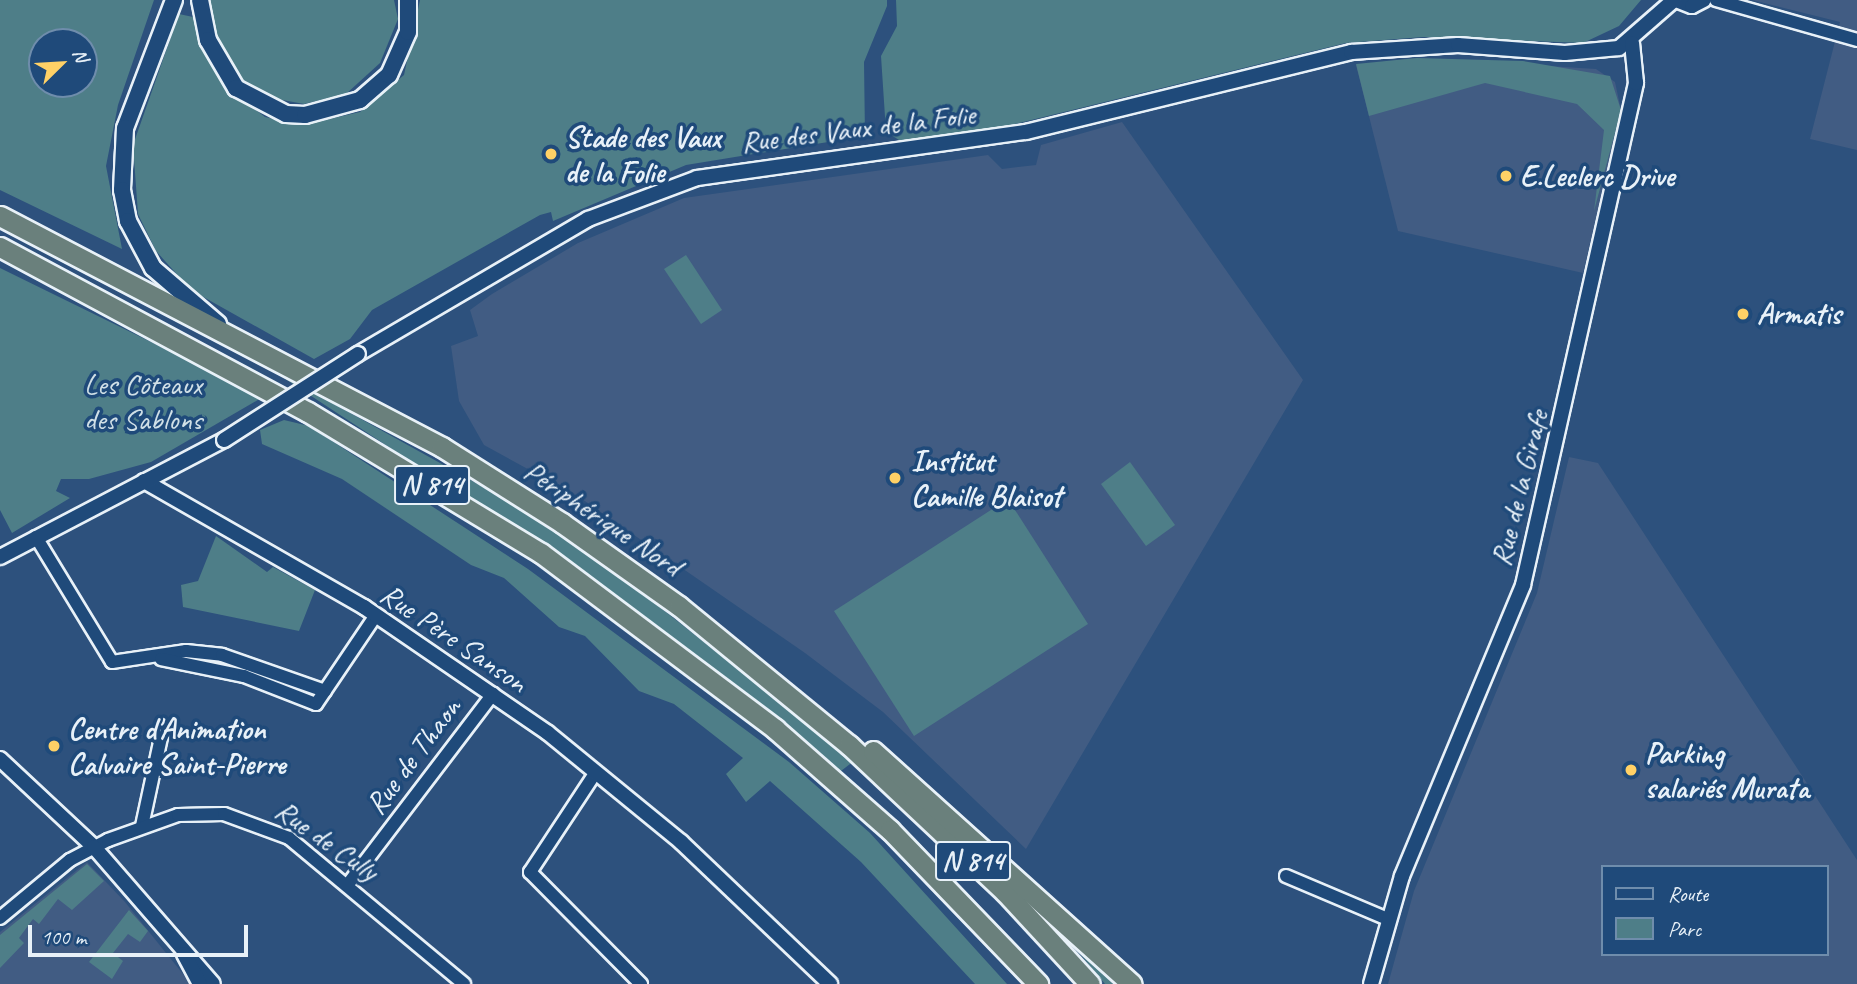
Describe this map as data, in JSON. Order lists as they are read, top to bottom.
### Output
{
  "streets": {
    "highway": ["N 814", "Périphérique Nord"],
    "street": [
      "Rue des Vaux de la Folie",
      "Rue de la Girafe",
      "Rue Père Sanson",
      "Rue de Thaon",
      "Rue de Cully"
    ]
  },
  "crossings": [
    ["Rue des Vaux de la Folie", "Rue de la Girafe"],
    ["Rue des Vaux de la Folie", "Rue Père Sanson"],
    ["Rue Père Sanson", "Rue de Thaon"],
    ["Rue de Thaon", "Rue de Cully"]
  ],
  "parks": ["Les Côteaux des Sablons"],
  "places": [
    "Stade des Vaux de la Folie",
    "E.Leclerc Drive",
    "Armatis",
    "Institut Camille Blaisot",
    "Centre d'Animation Calvaire Saint-Pierre",
    "Parking salariés Murata"
  ],
  "legend": ["Route", "Parc"],
  "scale_bar": "100 m",
  "north": "top right"
}
